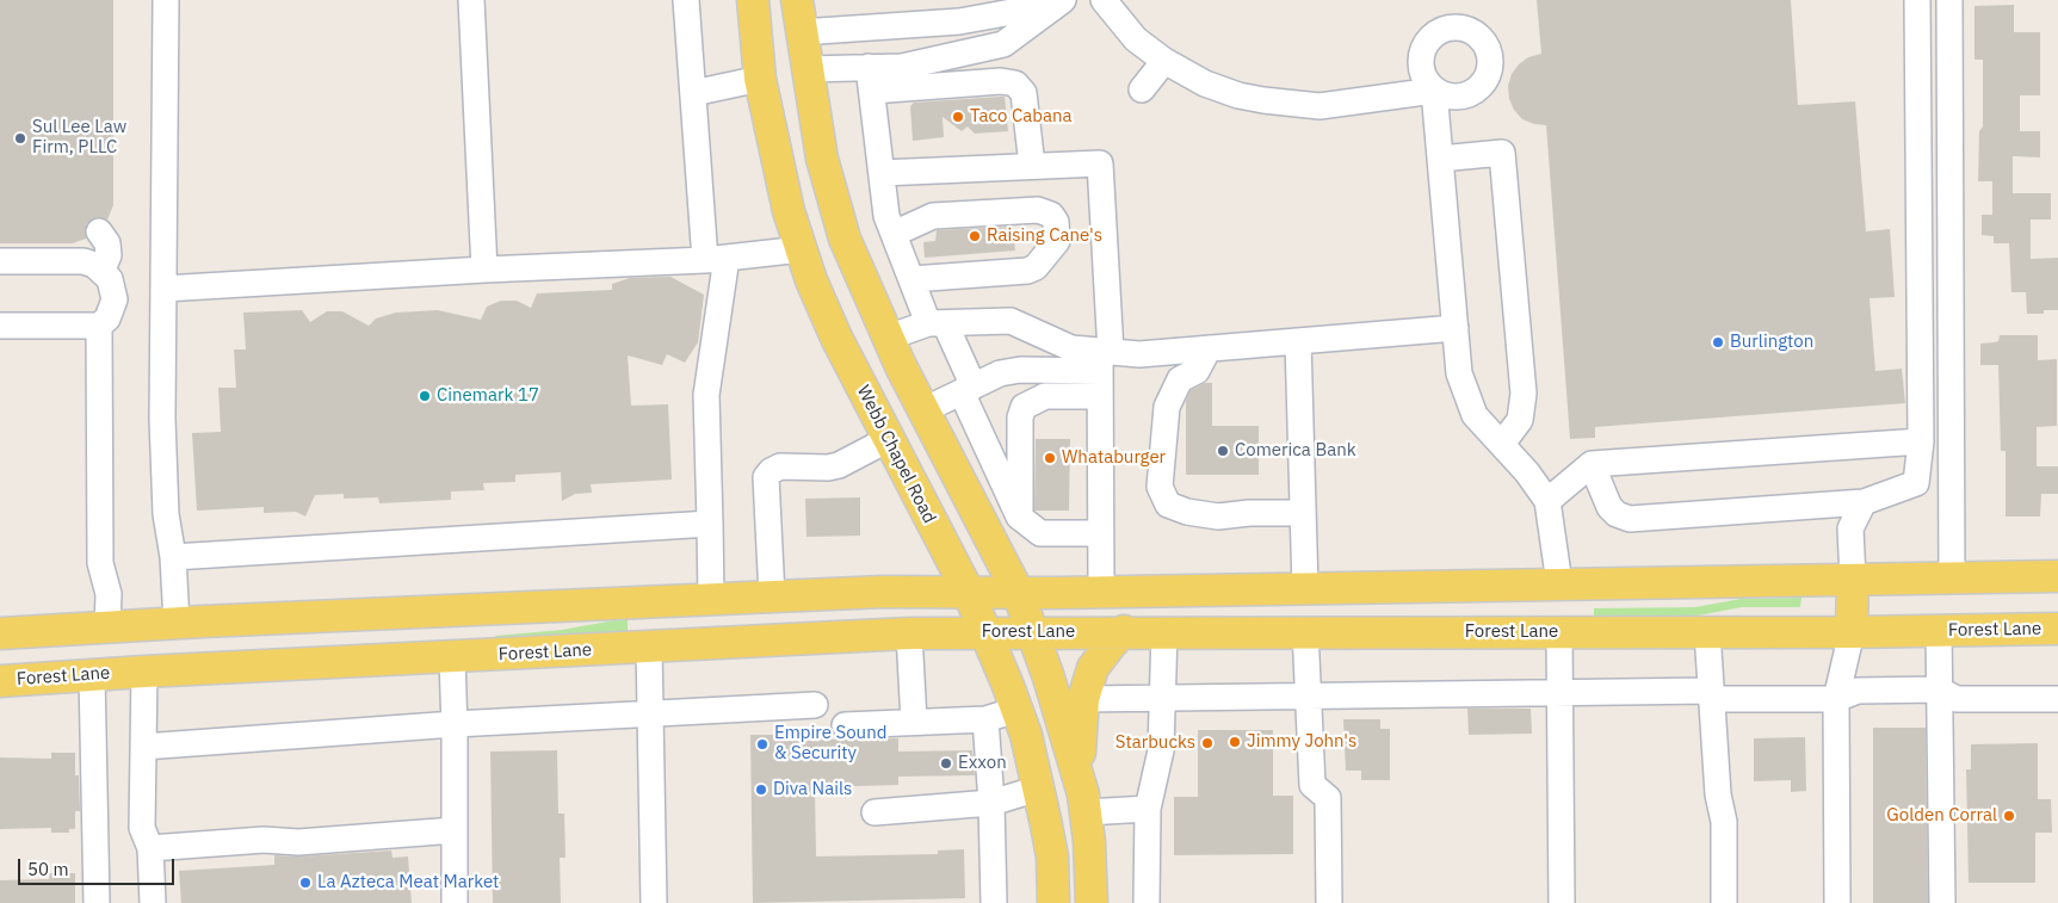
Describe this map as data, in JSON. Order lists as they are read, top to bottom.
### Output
{
  "streets": {
    "main road": ["Webb Chapel Road", "Forest Lane"]
  },
  "crossings": [
    ["Webb Chapel Road", "Forest Lane"]
  ],
  "places": [
    "Taco Cabana",
    "Sul Lee Law Firm, PLLC",
    "Raising Cane's",
    "Burlington",
    "Cinemark 17",
    "Comerica Bank",
    "Whataburger",
    "Jimmy John's",
    "Starbucks",
    "Empire Sound & Security",
    "Exxon",
    "Diva Nails",
    "Golden Corral",
    "La Azteca Meat Market"
  ],
  "scale_bar": "50 m"
}
